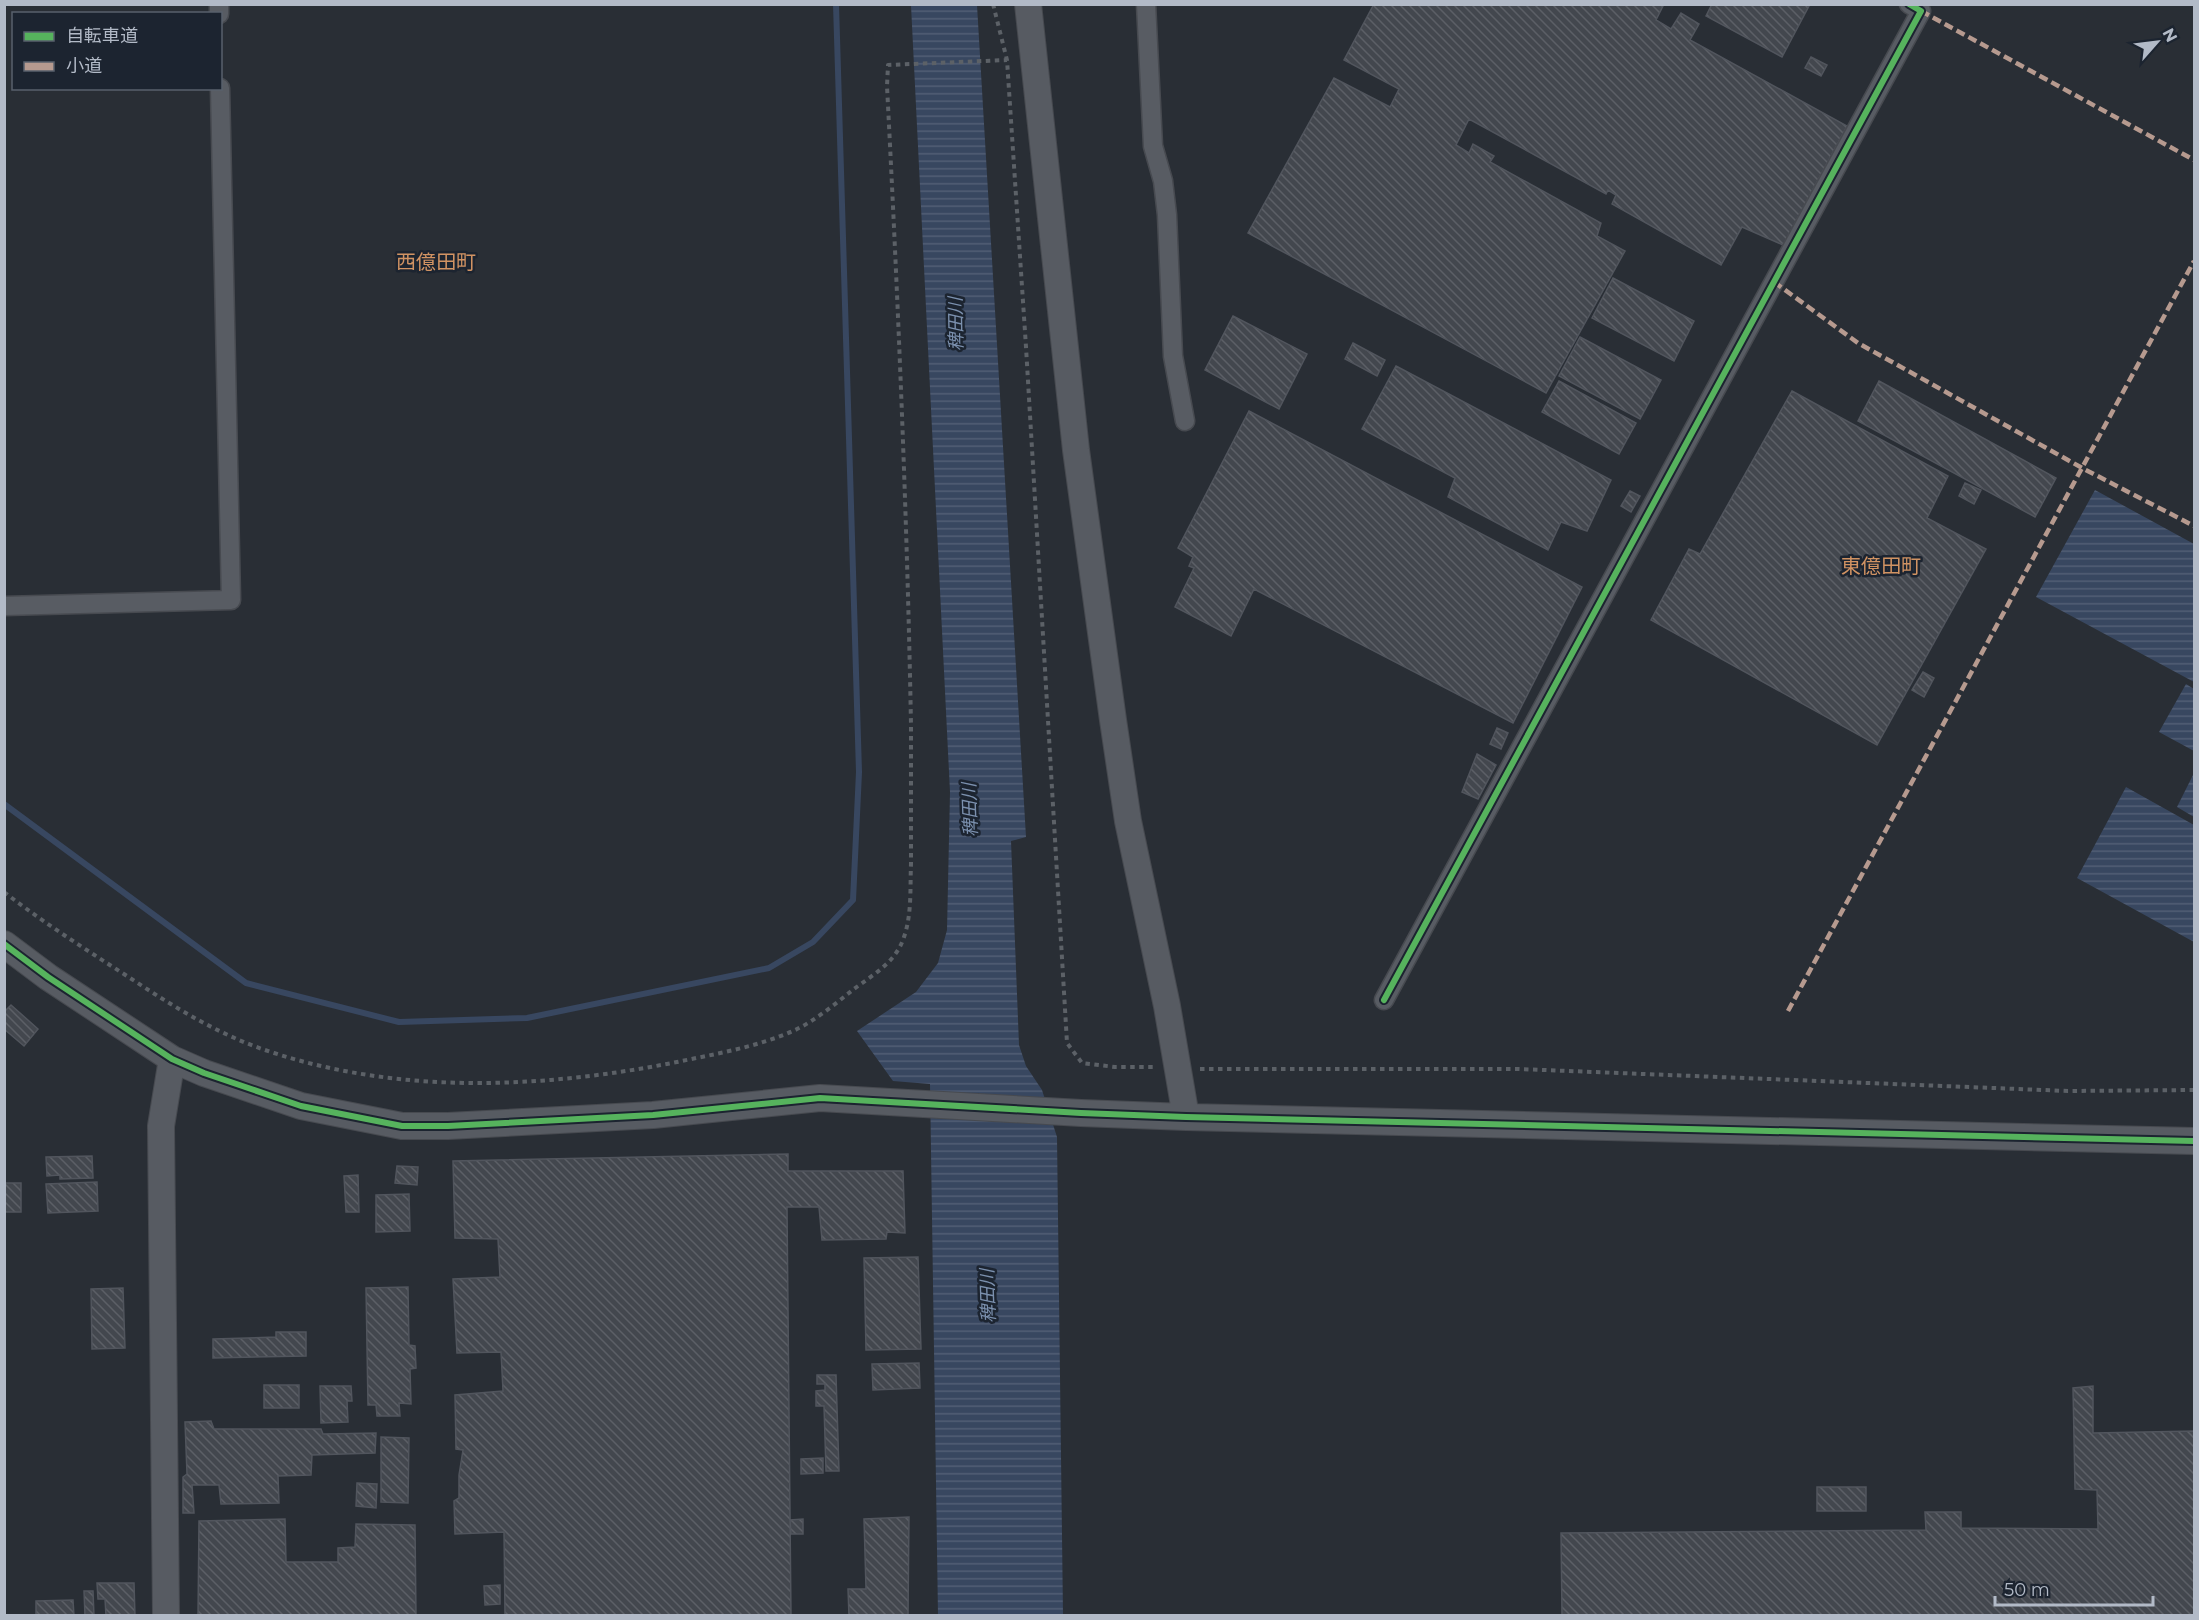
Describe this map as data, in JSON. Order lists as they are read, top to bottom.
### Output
{
  "districts": ["西億田町", "東億田町"],
  "water": ["稗田川"],
  "legend": ["自転車道", "小道"],
  "scale_bar": "50 m",
  "north": "top right"
}
